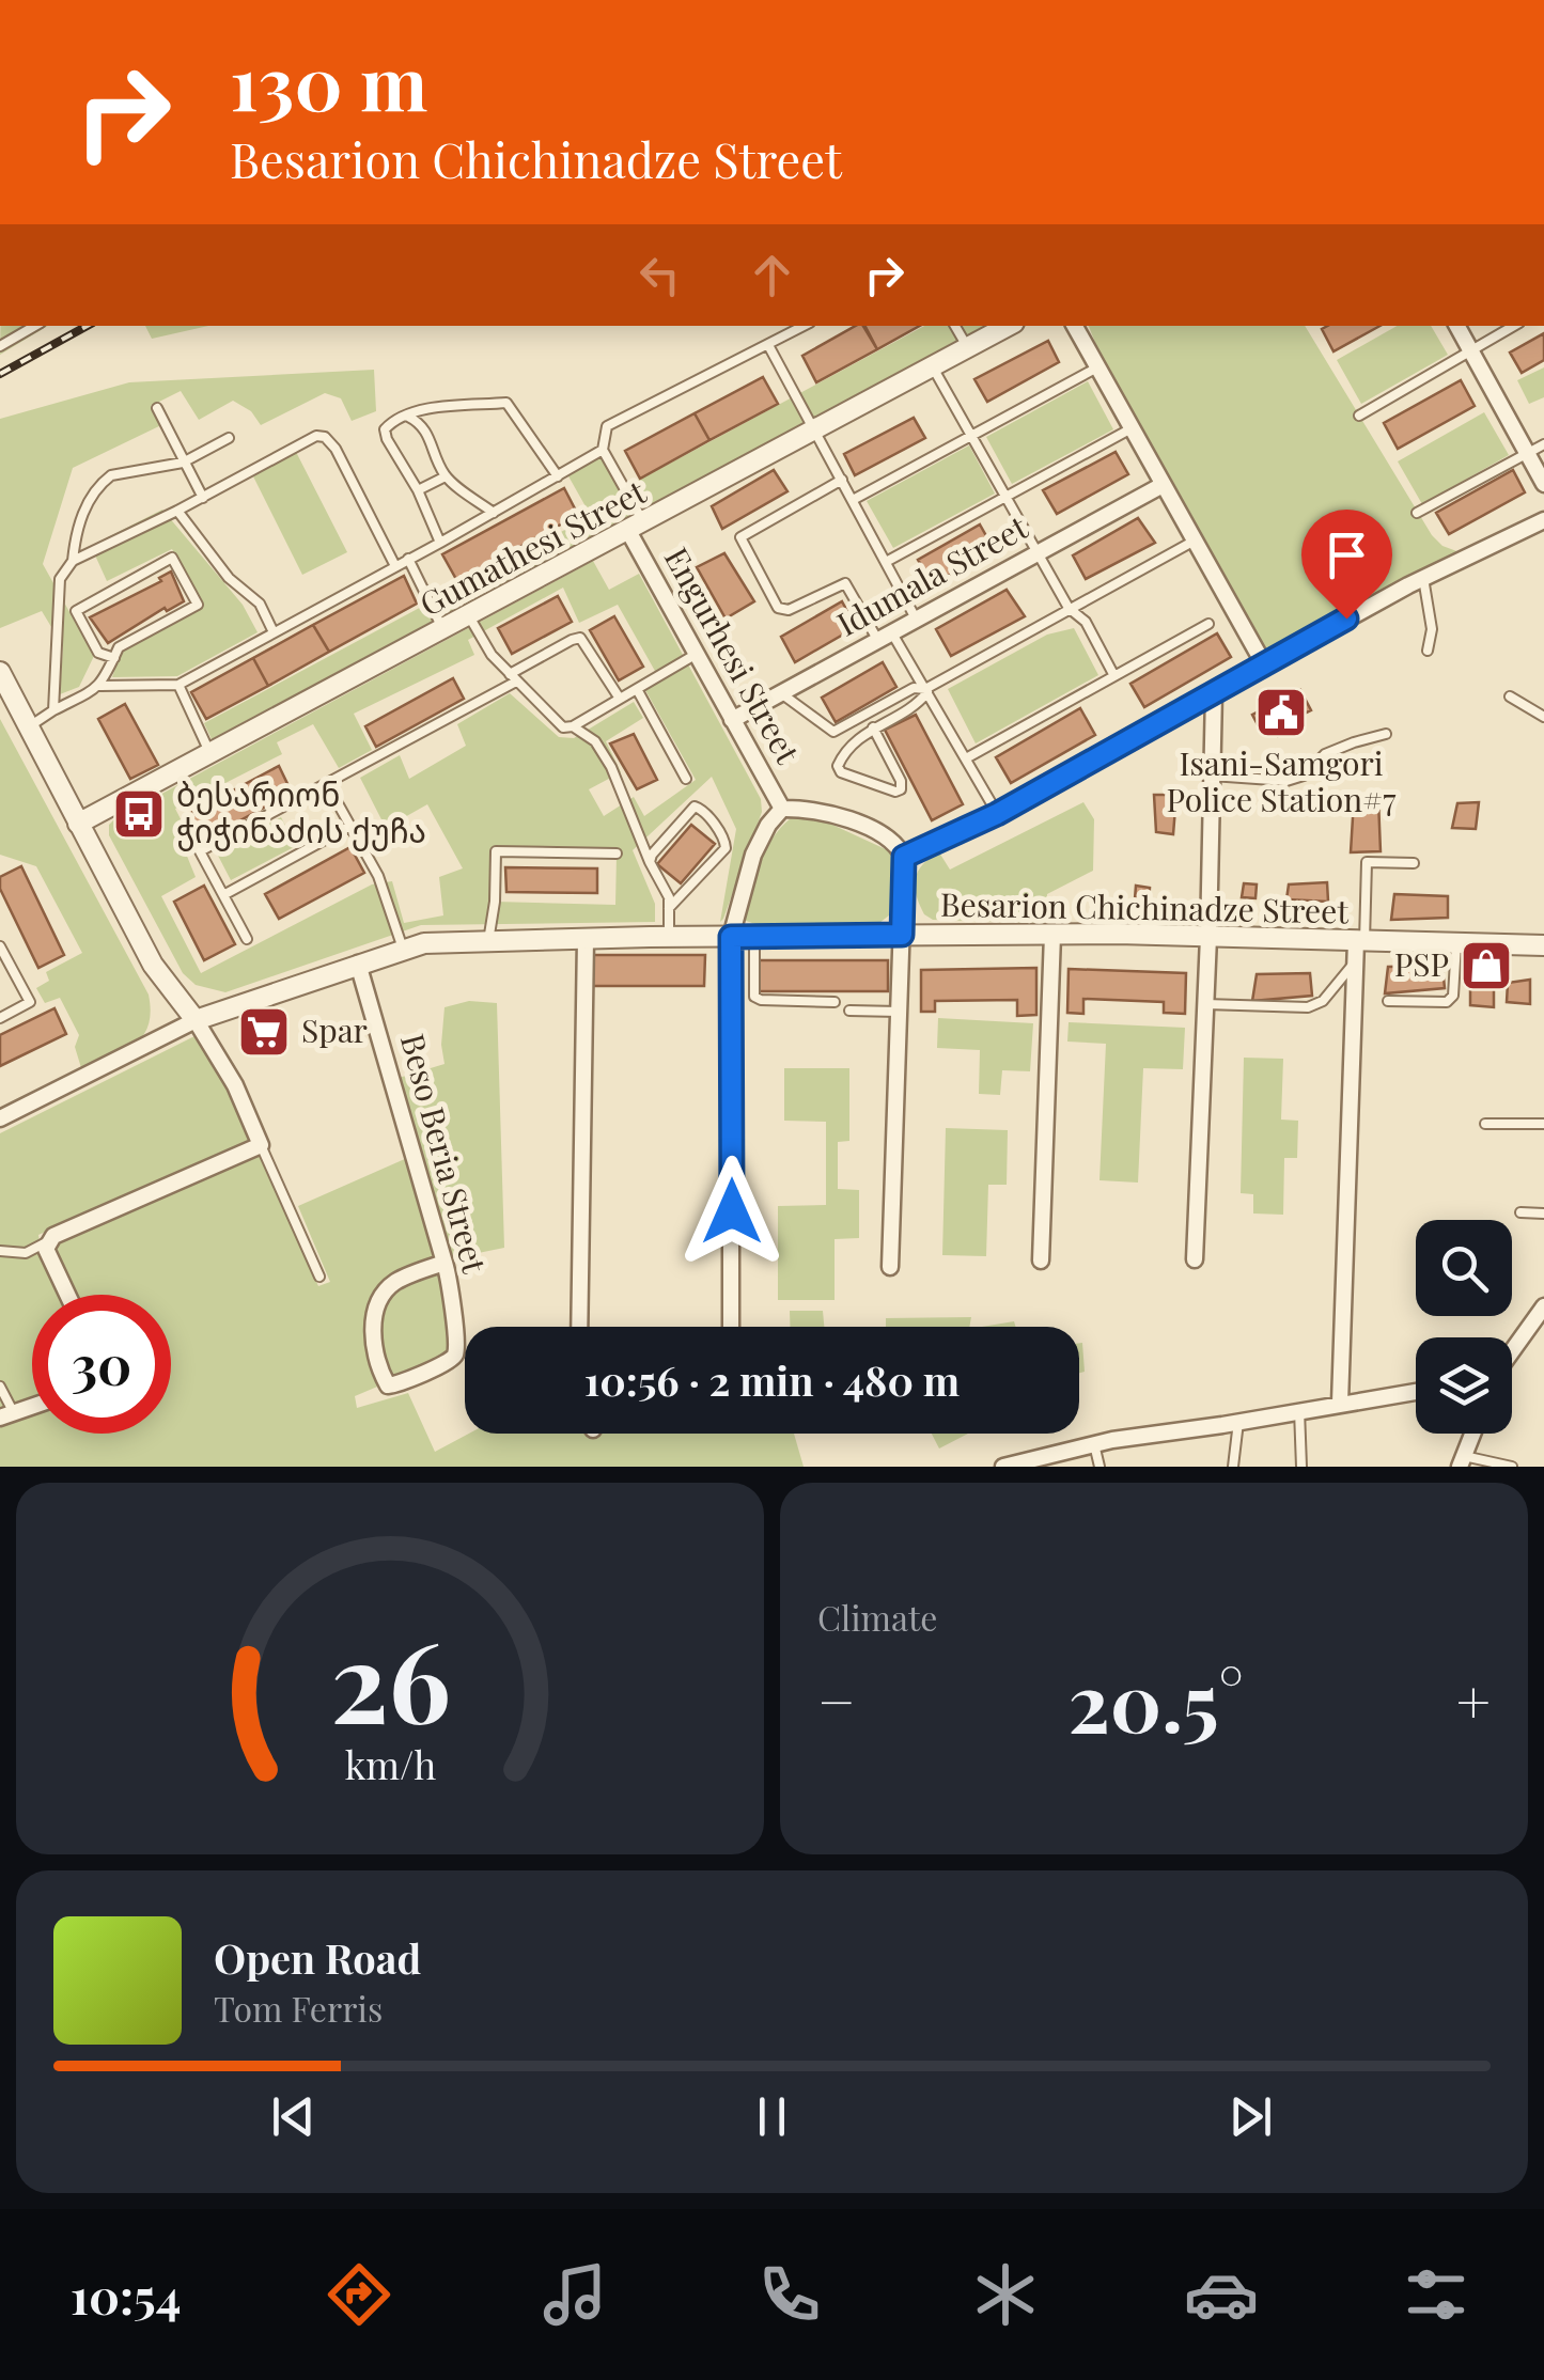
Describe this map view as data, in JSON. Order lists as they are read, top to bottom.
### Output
{
  "streets": {
    "street": [
      "Gumathesi Street",
      "Idumala Street",
      "Engurhesi Street",
      "Besarion Chichinadze Street",
      "Beso Beria Street"
    ]
  },
  "crossings": [
    ["Gumathesi Street", "Engurhesi Street"],
    ["Idumala Street", "Engurhesi Street"],
    ["Engurhesi Street", "Besarion Chichinadze Street"],
    ["Besarion Chichinadze Street", "Beso Beria Street"]
  ],
  "places": {
    "public building": ["Isani-Samgori Police Station#7"],
    "bus stop": ["ბესარიონ ჭიჭინაძის ქუჩა"],
    "shop": ["PSP"],
    "supermarket": ["Spar"]
  },
  "page": {
    "turn": ["130 m", "Besarion Chichinadze Street"],
    "limit": "30",
    "trip": "10:56 · 2 min · 480 m",
    "tile": "Climate",
    "heat": ["−", "20.5°", "+"],
    "song": ["Open Road", "Tom Ferris"],
    "tabs": "10:54",
    "gauge": ["26", "km/h"]
  }
}
